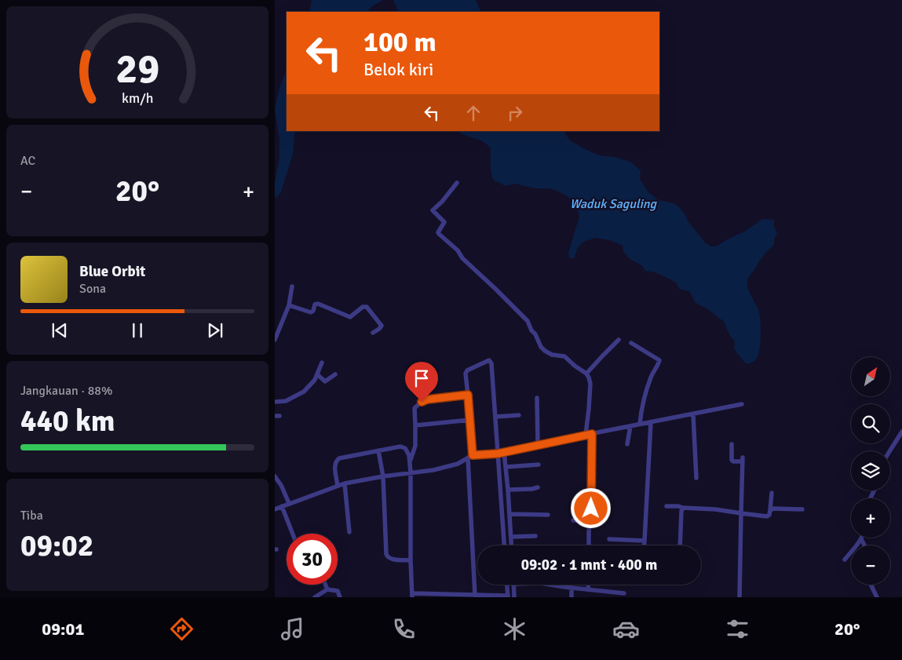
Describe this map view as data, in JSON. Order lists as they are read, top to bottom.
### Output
{
  "water": ["Waduk Saguling"],
  "north": "top right",
  "page": {
    "turn": ["100 m", "Belok kiri"],
    "tile": [
      "AC",
      ["Jangkauan · 88%", "440 km"],
      ["Tiba", "09:02"]
    ],
    "heat": ["−", "20°", "+"],
    "song": ["Blue Orbit", "Sona"],
    "map_buttons": ["+", "−"],
    "limit": "30",
    "trip": "09:02 · 1 mnt · 400 m",
    "tabs": ["09:01", "20°"],
    "gauge": ["29", "km/h"]
  }
}
